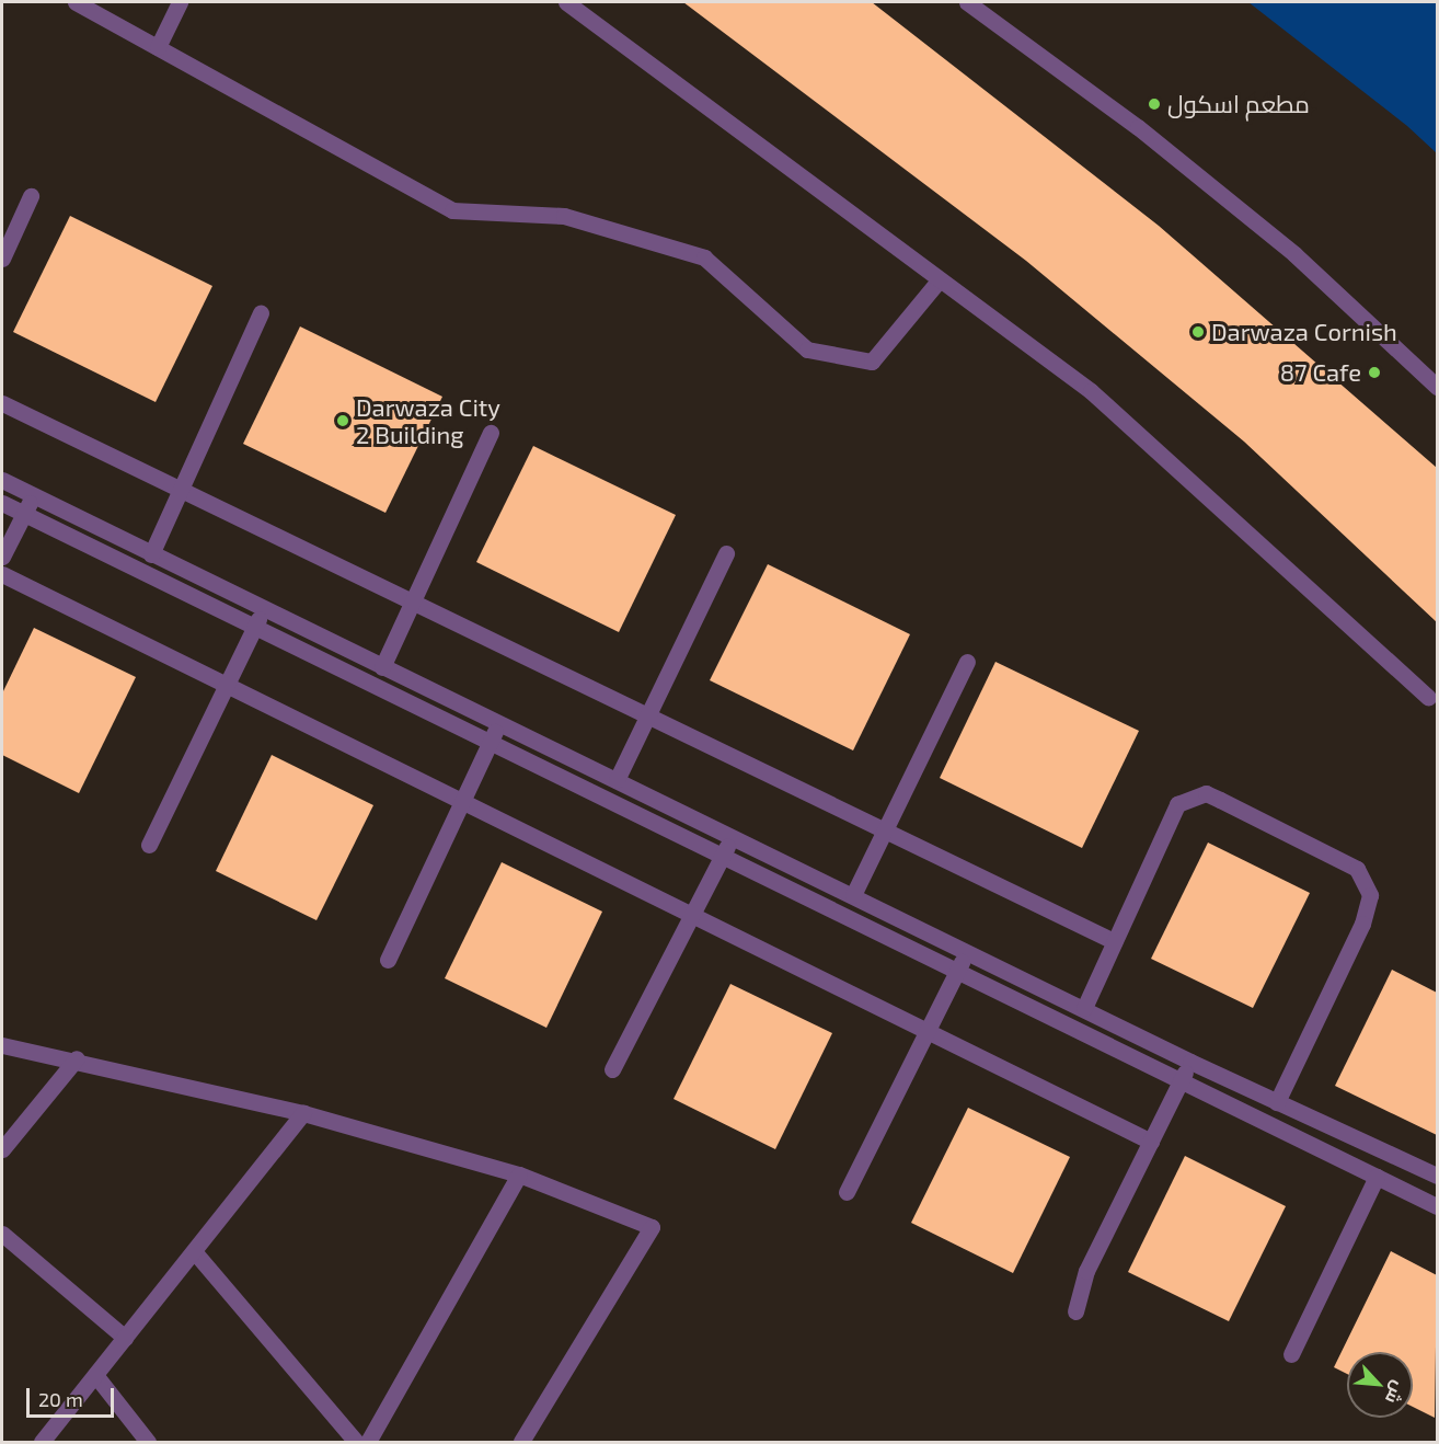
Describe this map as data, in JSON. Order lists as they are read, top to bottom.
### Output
{
  "places": [
    "مطعم اسكول",
    "Darwaza Cornish",
    "87 Cafe",
    "Darwaza City 2 Building"
  ],
  "scale_bar": "20 m",
  "north": "bottom right"
}
